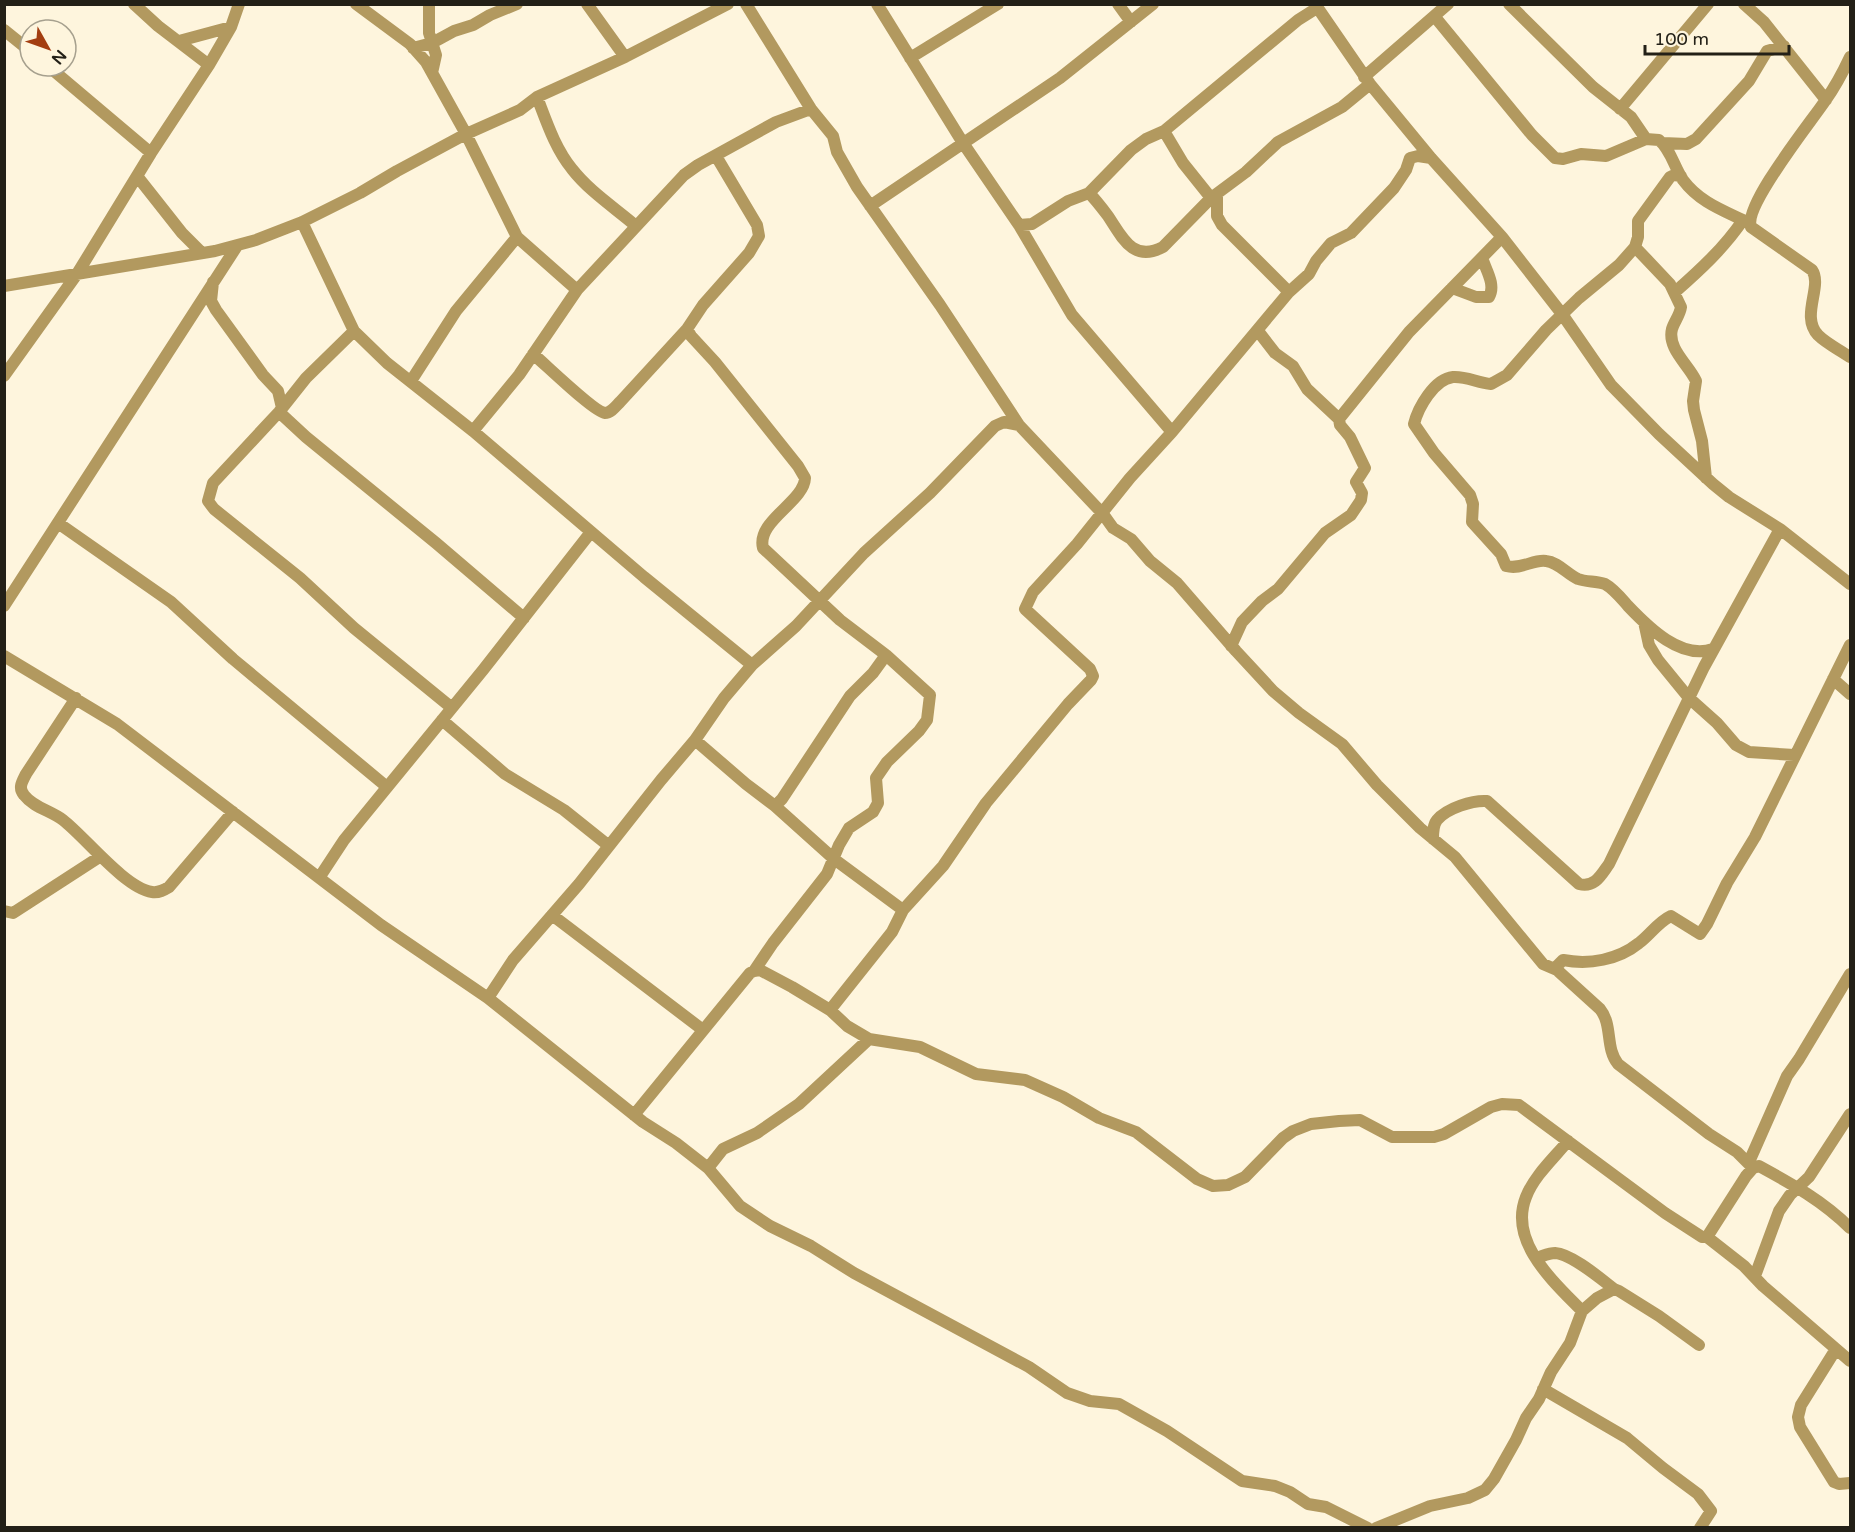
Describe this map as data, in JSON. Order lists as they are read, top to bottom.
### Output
{
  "scale_bar": "100 m",
  "north": "bottom right"
}
